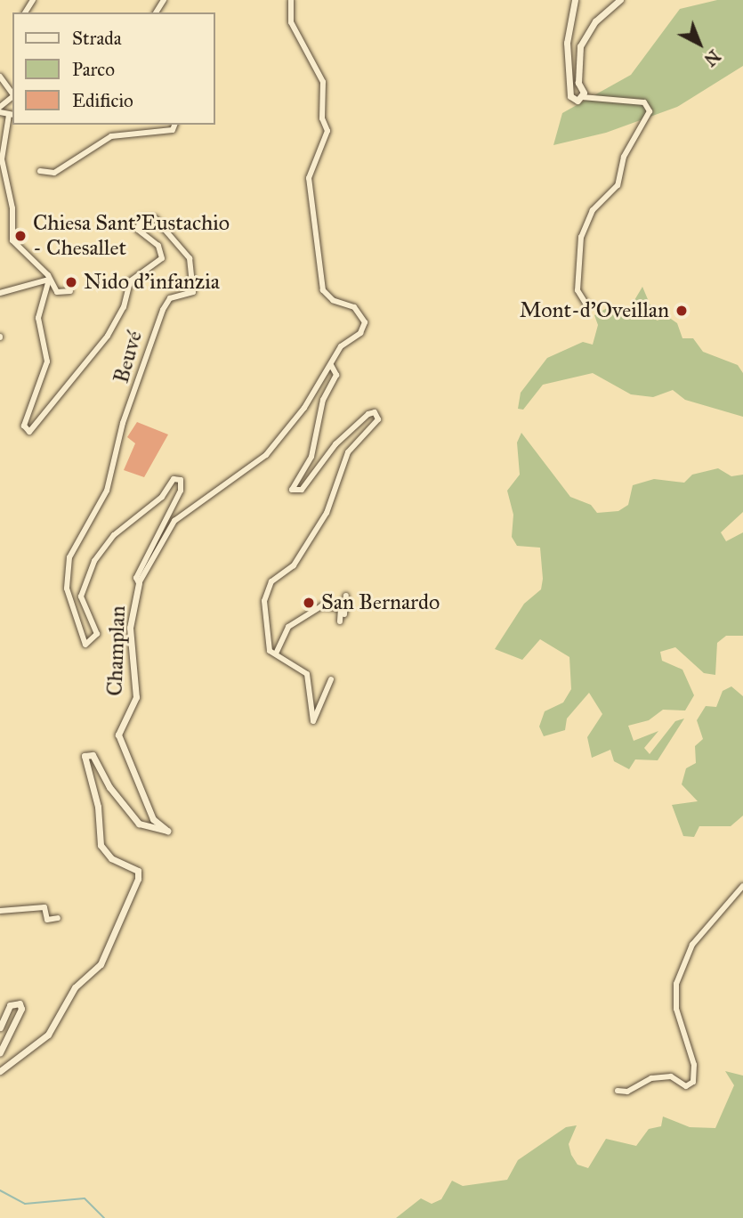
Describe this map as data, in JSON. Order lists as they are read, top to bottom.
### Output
{
  "streets": {
    "street": ["Beuvé", "Champlan"]
  },
  "crossings": [
    ["Beuvé", "Champlan"]
  ],
  "places": [
    "Chiesa Sant'Eustachio - Chesallet",
    "Nido d'infanzia",
    "Mont-d'Oveillan",
    "San Bernardo"
  ],
  "legend": ["Strada", "Parco", "Edificio"],
  "north": "bottom right"
}
